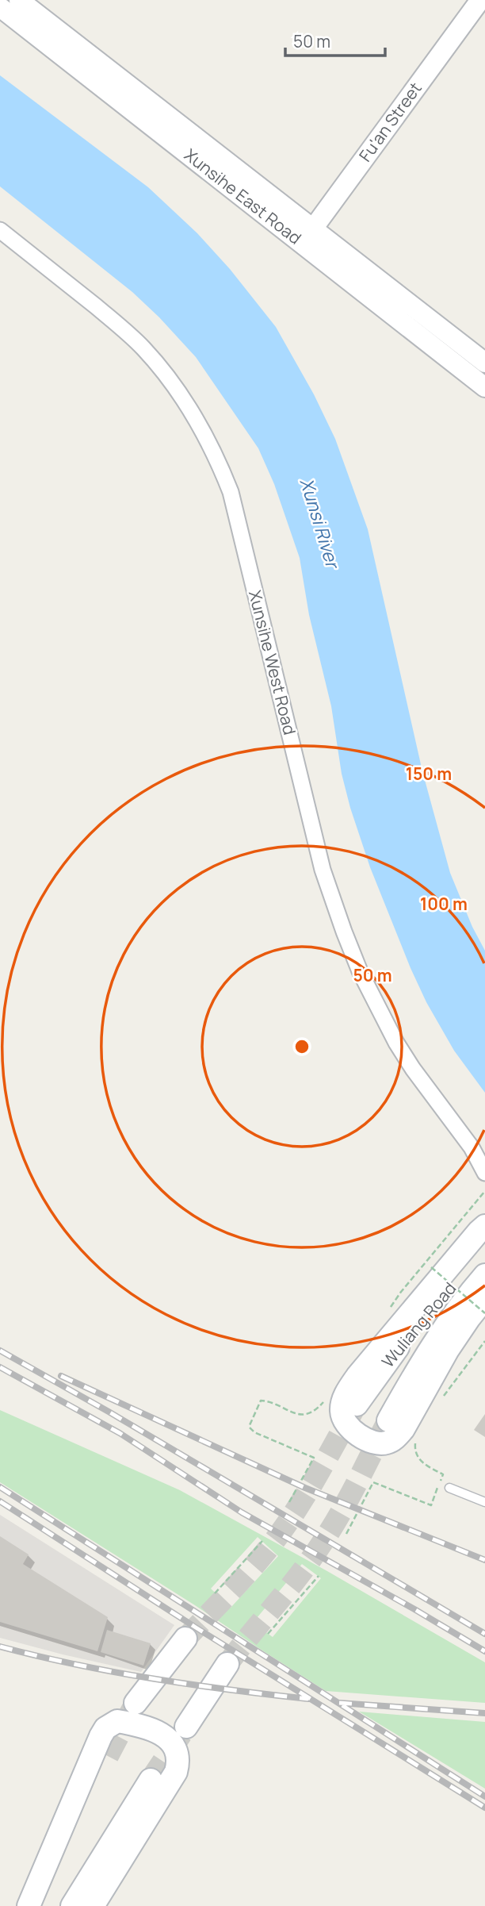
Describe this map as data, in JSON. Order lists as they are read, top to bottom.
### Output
{
  "streets": {
    "main road": ["Wuliang Road"],
    "street": ["Fu'an Street", "Xunsihe East Road", "Xunsihe West Road"]
  },
  "crossings": [
    ["Fu'an Street", "Xunsihe East Road"]
  ],
  "water": ["Xunsi River"],
  "scale_bar": "50 m",
  "rings": ["150 m", "100 m", "50 m"]
}
